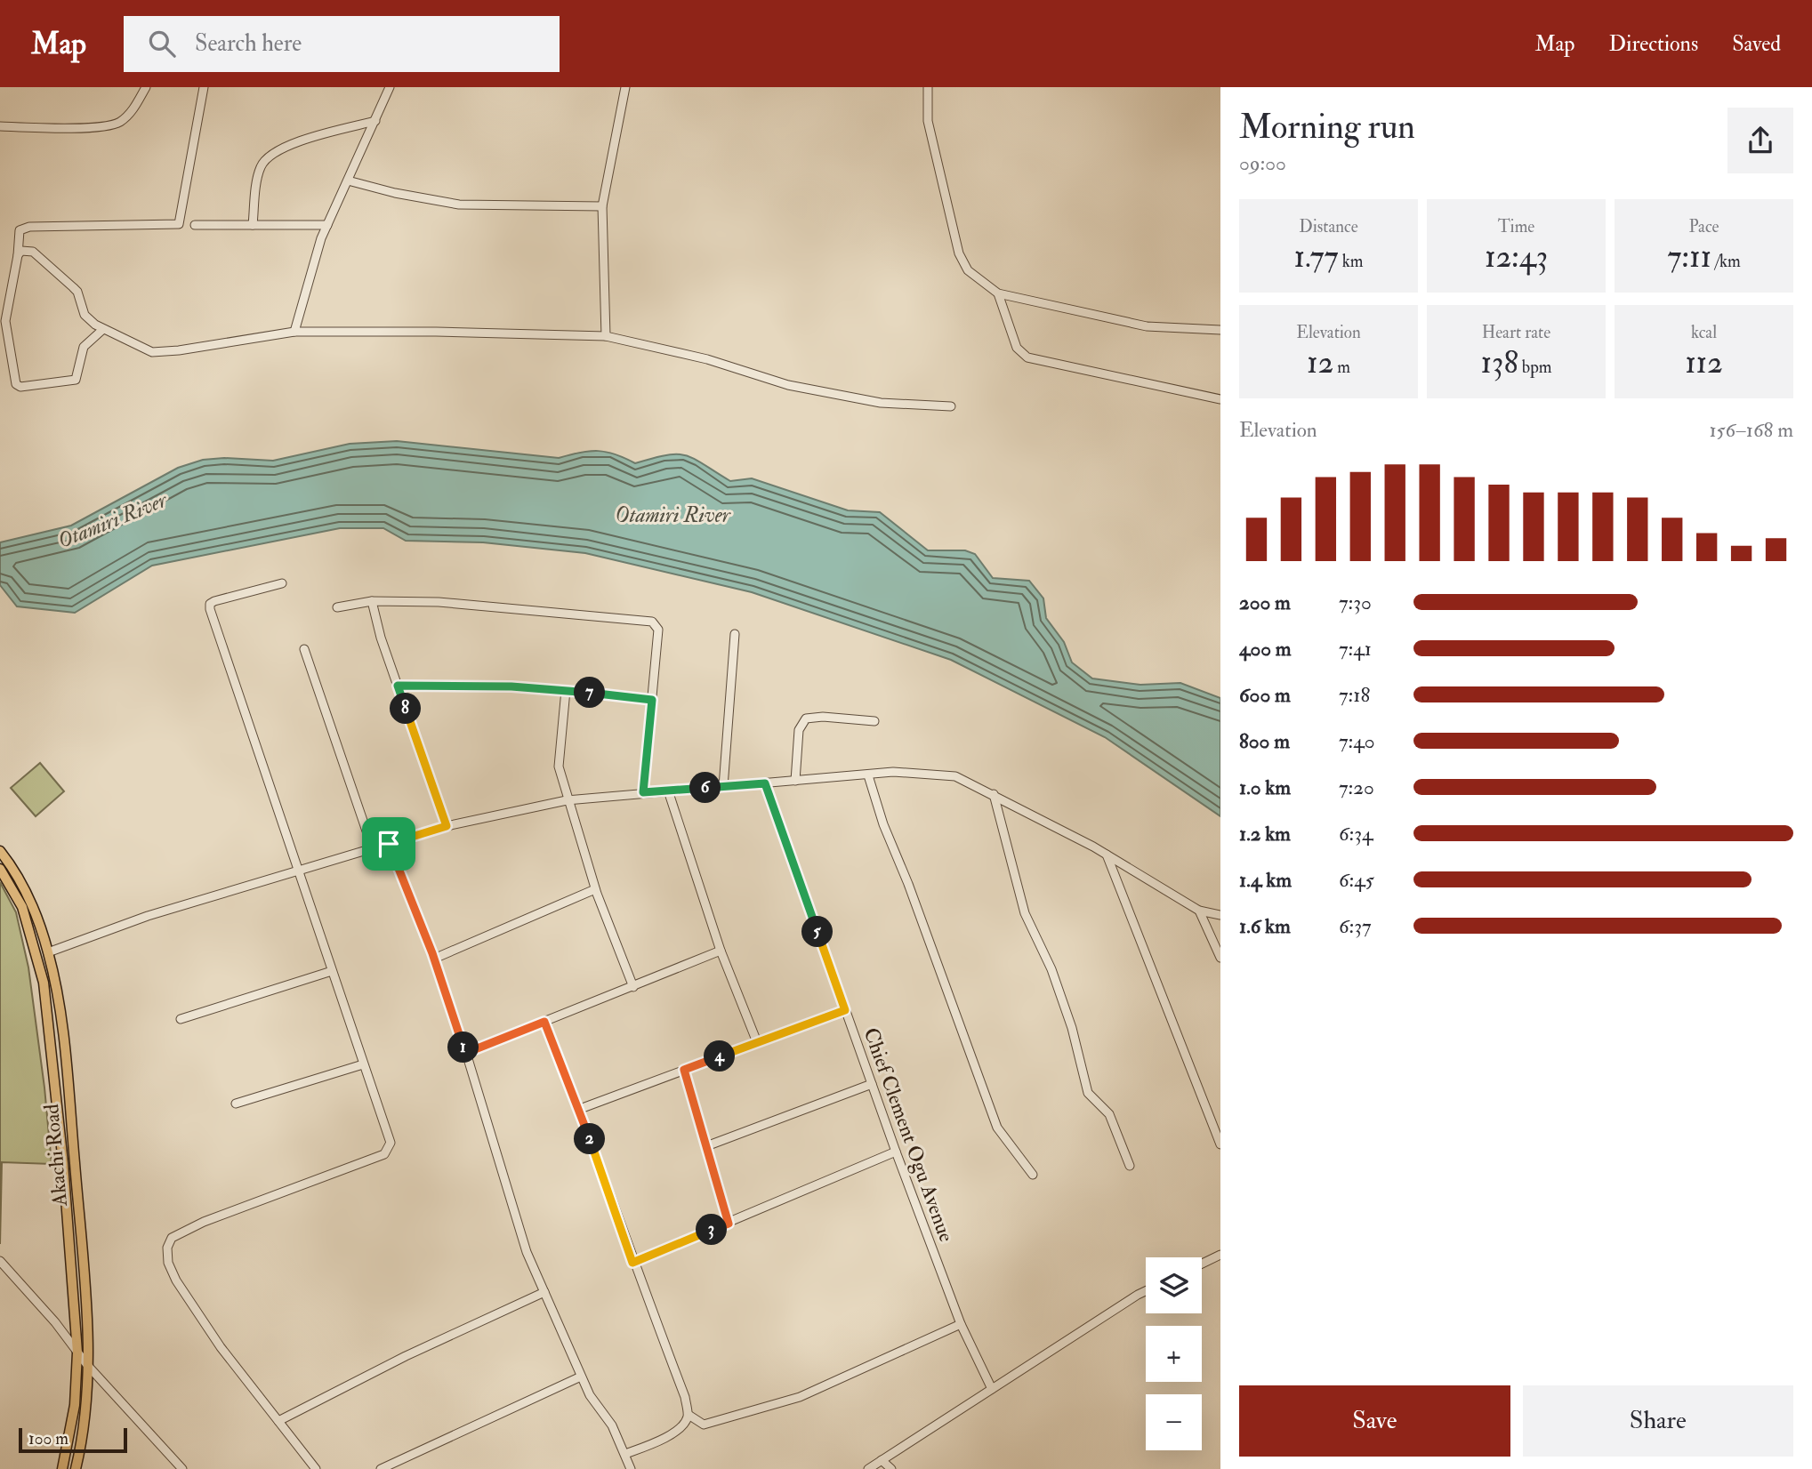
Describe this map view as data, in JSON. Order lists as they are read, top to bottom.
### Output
{
  "streets": {
    "main road": ["Akachi Road"],
    "street": ["Chief Clement Ogu Avenue"]
  },
  "water": ["Otamiri River"],
  "scale_bar": "100 m",
  "page": {
    "header": "Map",
    "search": "Search here",
    "nav": ["Map", "Directions", "Saved"],
    "heading": ["Morning run", "09:00"],
    "stats": [
      ["Distance", "1.77 km"],
      ["Time", "12:43"],
      ["Pace", "7:11 /km"],
      ["Elevation", "12 m"],
      ["Heart rate", "138 bpm"],
      ["kcal", "112"]
    ],
    "chart": ["Elevation", "156–168 m"],
    "list": [
      {
        "name": "200 m",
        "note": "7:30"
      },
      {
        "name": "400 m",
        "note": "7:41"
      },
      {
        "name": "600 m",
        "note": "7:18"
      },
      {
        "name": "800 m",
        "note": "7:40"
      },
      {
        "name": "1.0 km",
        "note": "7:20"
      },
      {
        "name": "1.2 km",
        "note": "6:34"
      },
      {
        "name": "1.4 km",
        "note": "6:45"
      },
      {
        "name": "1.6 km",
        "note": "6:37"
      }
    ],
    "pins": [
      "7",
      "8",
      "6",
      "5",
      "1",
      "4",
      "2",
      "3"
    ],
    "map_buttons": ["+", "−"],
    "buttons": ["Save", "Share"],
    "scale": "100 m"
  }
}
